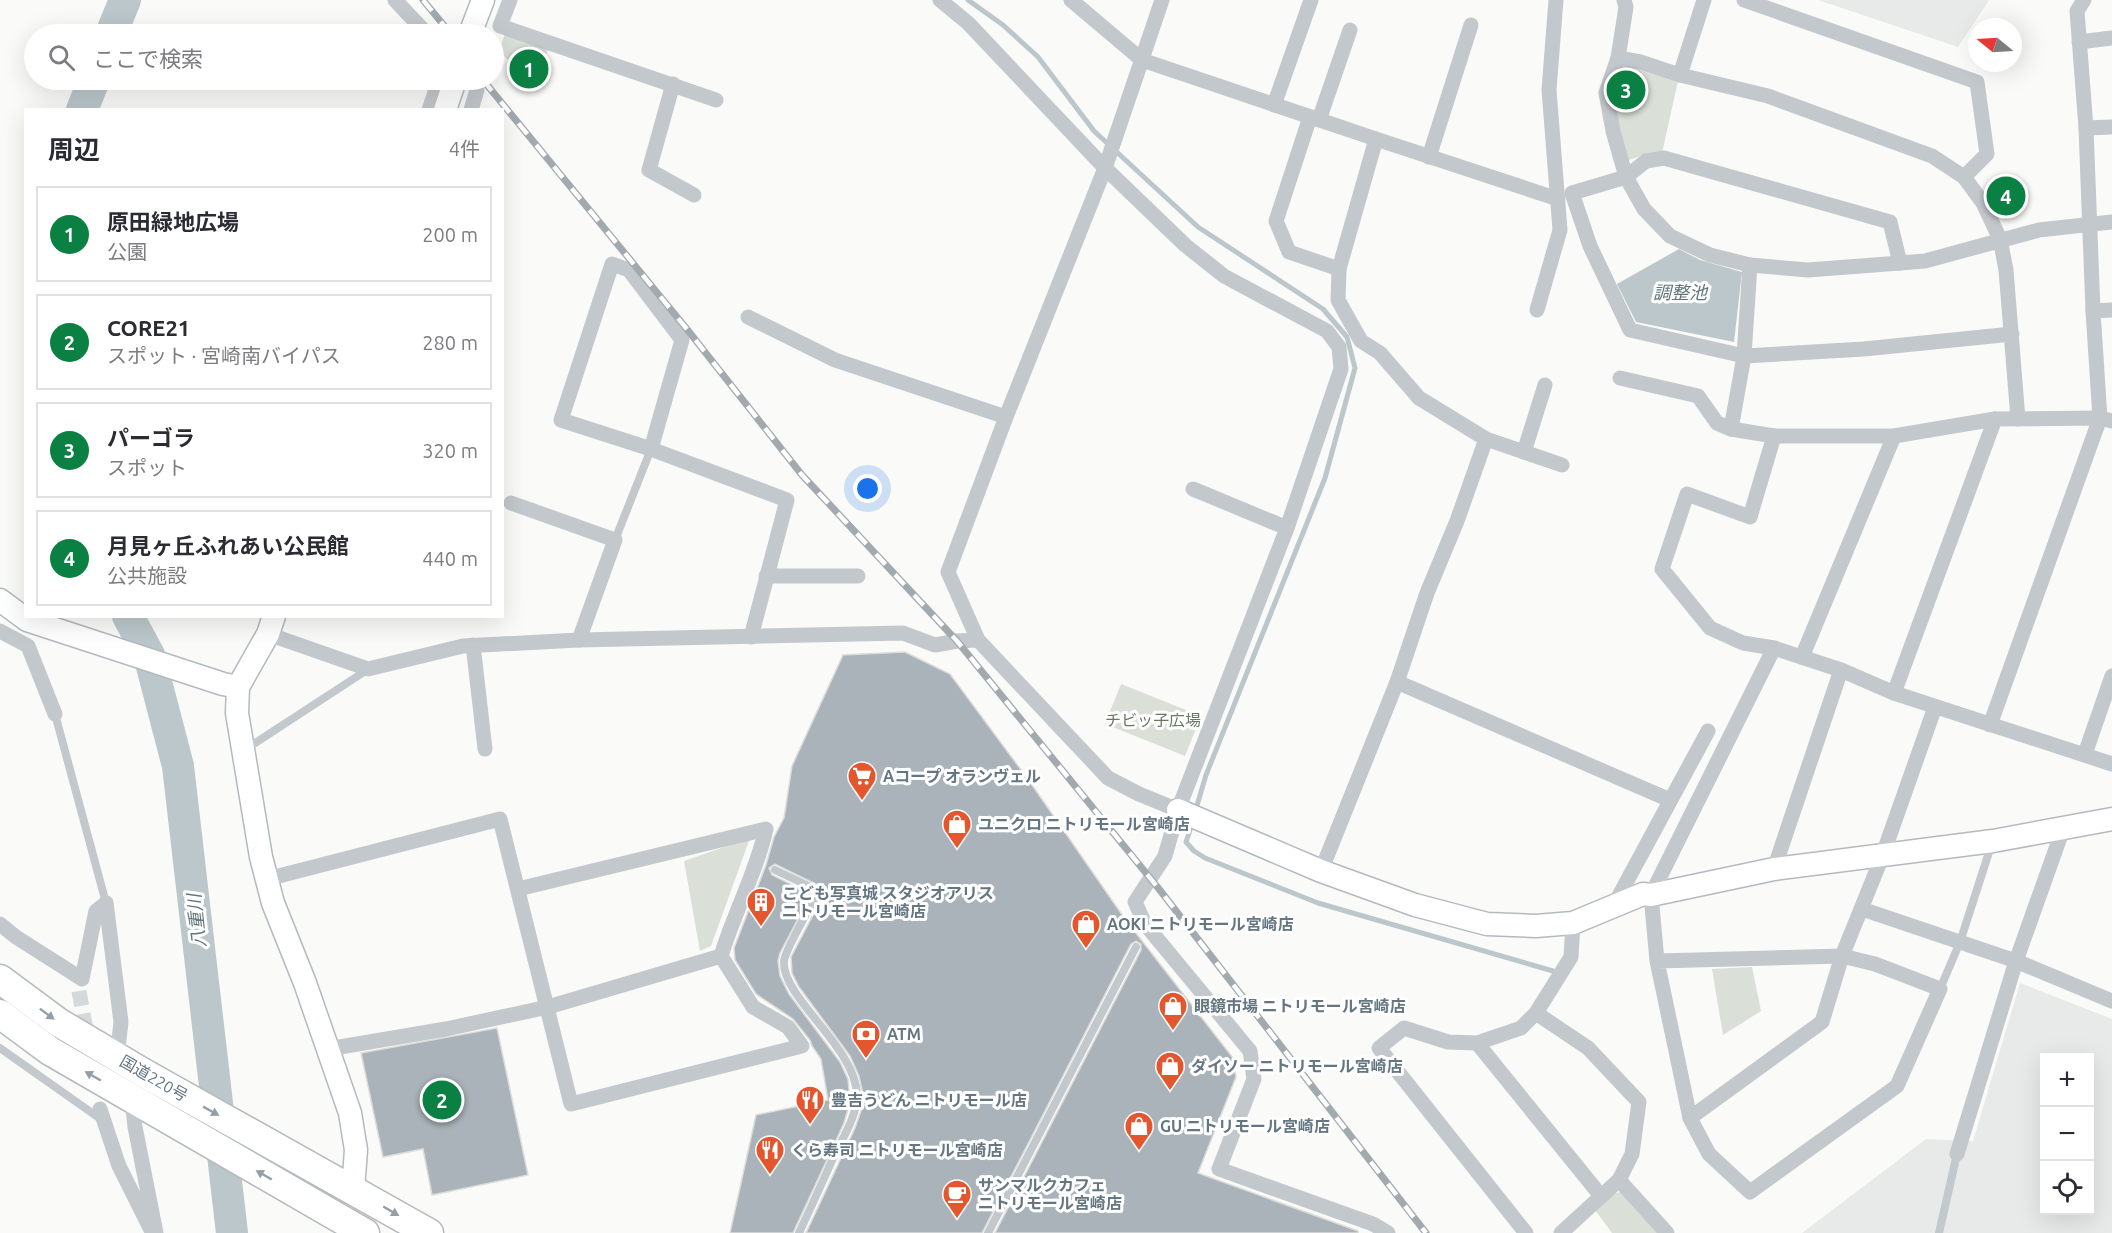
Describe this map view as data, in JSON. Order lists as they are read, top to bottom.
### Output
{
  "streets": {
    "highway": ["国道220号"]
  },
  "water": ["調整池", "八重川"],
  "parks": ["チビッ子広場"],
  "places": {
    "supermarket": ["Aコープ オランヴェル"],
    "shop": [
      "ユニクロ ニトリモール宮崎店",
      "AOKI ニトリモール宮崎店",
      "眼鏡市場 ニトリモール宮崎店",
      "ダイソー ニトリモール宮崎店",
      "GU ニトリモール宮崎店"
    ],
    "building": ["こども写真城 スタジオアリス ニトリモール宮崎店"],
    "bank": ["ATM"],
    "restaurant": ["豊吉うどん ニトリモール店", "くら寿司 ニトリモール宮崎店"],
    "cafe": ["サンマルクカフェ ニトリモール宮崎店"]
  },
  "north": "left",
  "page": {
    "search": "ここで検索",
    "pins": [
      "1",
      "3",
      "4",
      "2"
    ],
    "heading": ["周辺", "4件"],
    "list": [
      {
        "mark": "1",
        "name": "原田緑地広場",
        "note": "公園",
        "value": "200 m"
      },
      {
        "mark": "2",
        "name": "CORE21",
        "note": "スポット · 宮崎南バイパス",
        "value": "280 m"
      },
      {
        "mark": "3",
        "name": "パーゴラ",
        "note": "スポット",
        "value": "320 m"
      },
      {
        "mark": "4",
        "name": "月見ヶ丘ふれあい公民館",
        "note": "公共施設",
        "value": "440 m"
      }
    ],
    "map_buttons": ["+", "−"]
  }
}
